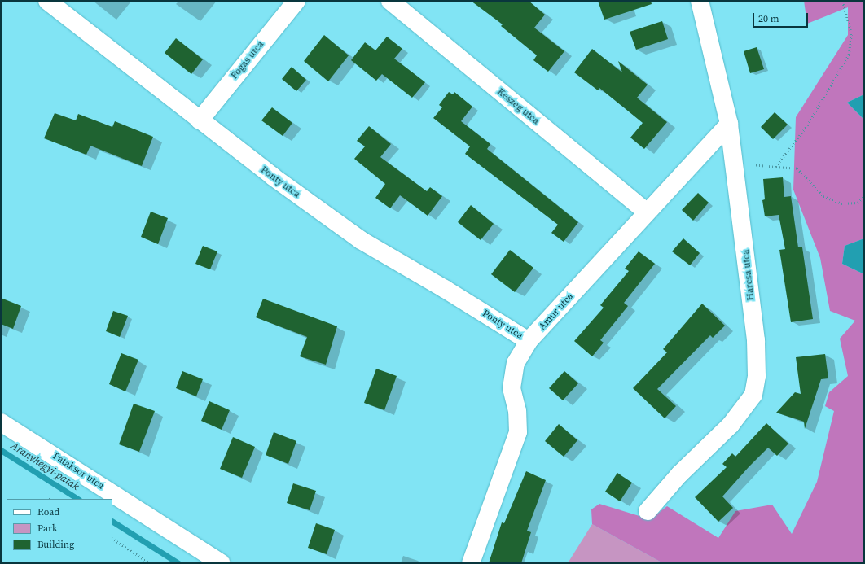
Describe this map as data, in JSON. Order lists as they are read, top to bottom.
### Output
{
  "streets": {
    "street": [
      "Fogas utca",
      "Keszeg utca",
      "Ponty utca",
      "Harcsa utca",
      "Amur utca",
      "Pataksor utca"
    ]
  },
  "crossings": [
    ["Fogas utca", "Ponty utca"],
    ["Keszeg utca", "Amur utca"],
    ["Ponty utca", "Amur utca"],
    ["Harcsa utca", "Amur utca"]
  ],
  "water": ["Aranyhegyi-patak"],
  "legend": ["Road", "Park", "Building"],
  "scale_bar": "20 m"
}
